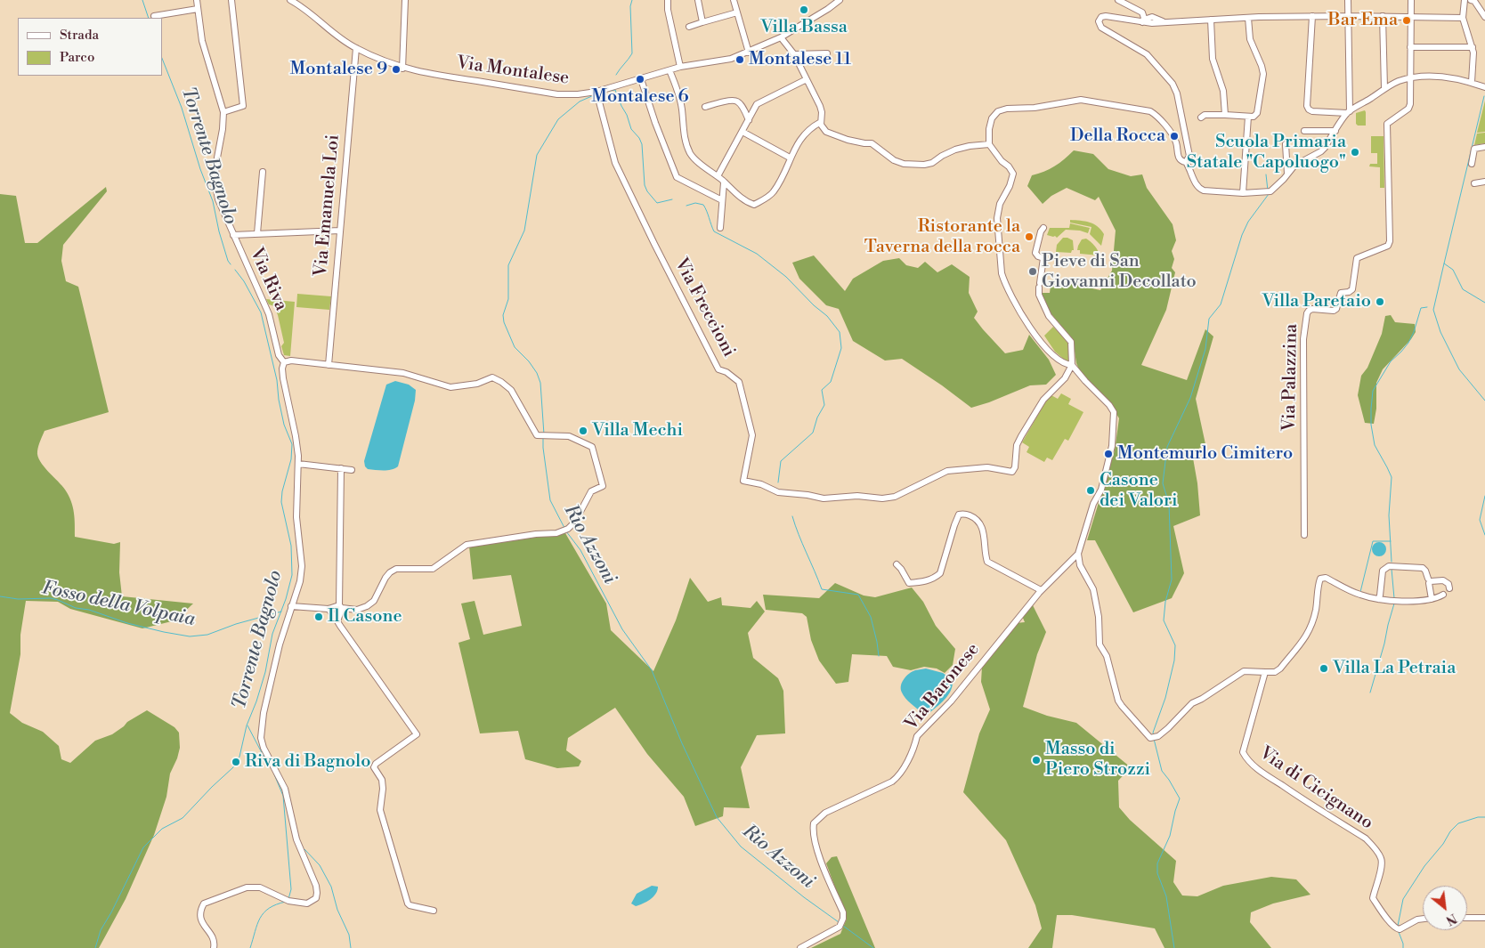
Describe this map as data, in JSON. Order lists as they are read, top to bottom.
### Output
{
  "streets": {
    "street": [
      "Via Montalese",
      "Via Emanuela Loi",
      "Via Riva",
      "Via Freccioni",
      "Via Palazzina",
      "Via Baronese",
      "Via di Cicignano"
    ]
  },
  "crossings": [
    ["Via Montalese", "Via Emanuela Loi"],
    ["Via Montalese", "Via Freccioni"]
  ],
  "water": ["Torrente Bagnolo", "Rio Azzoni", "Fosso della Volpaia"],
  "places": [
    "Villa Bassa",
    "Bar Ema",
    "Montalese 11",
    "Montalese 9",
    "Montalese 6",
    "Della Rocca",
    "Scuola Primaria Statale \"Capoluogo\"",
    "Ristorante la Taverna della rocca",
    "Pieve di San Giovanni Decollato",
    "Villa Paretaio",
    "Villa Mechi",
    "Montemurlo Cimitero",
    "Casone dei Valori",
    "Il Casone",
    "Villa La Petraia",
    "Masso di Piero Strozzi",
    "Riva di Bagnolo"
  ],
  "legend": ["Strada", "Parco"],
  "north": "bottom right"
}
